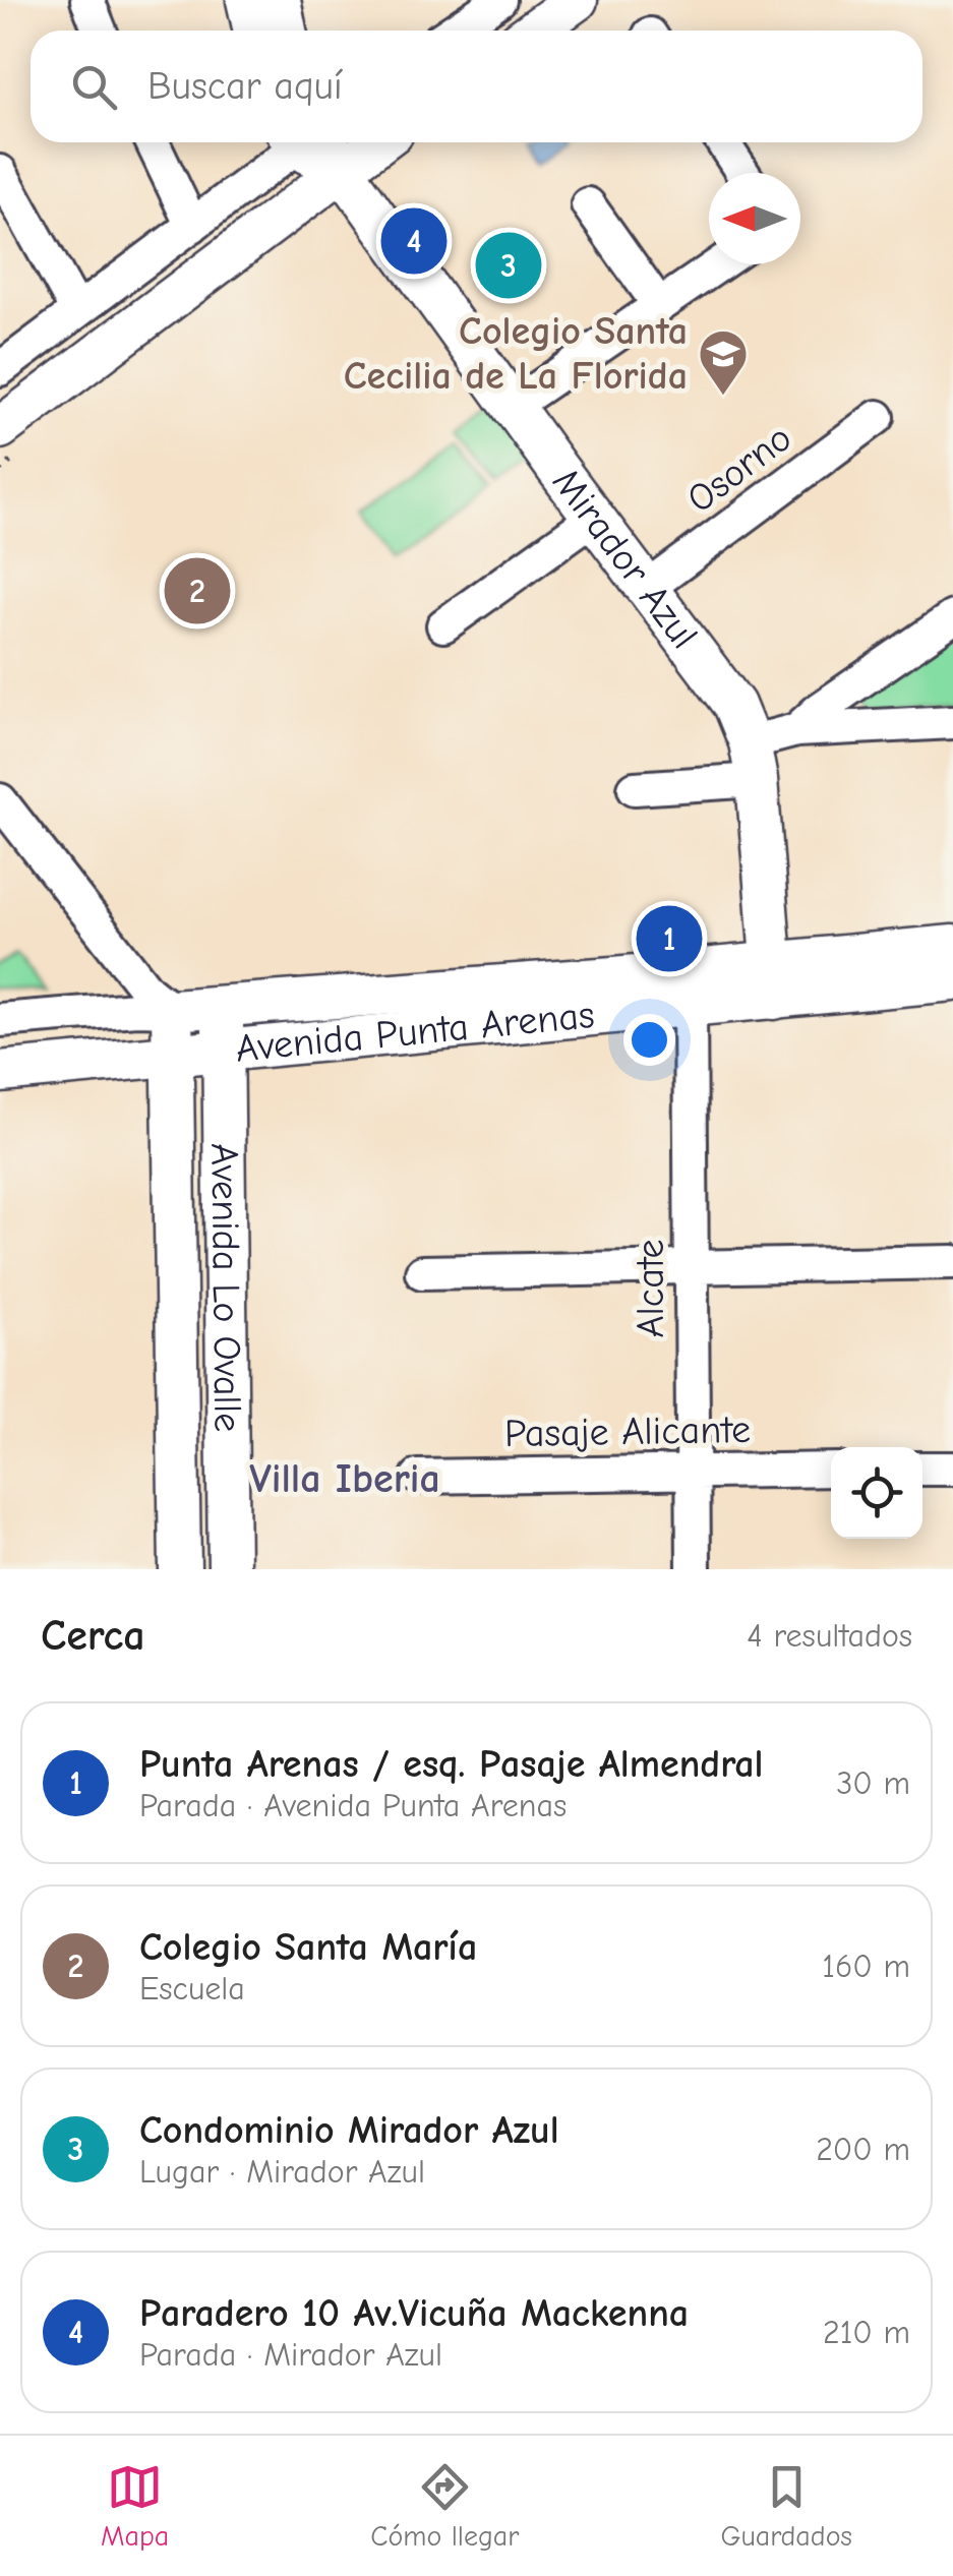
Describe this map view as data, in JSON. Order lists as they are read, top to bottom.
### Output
{
  "streets": {
    "main road": ["Mirador Azul", "Avenida Punta Arenas", "Avenida Lo Ovalle"],
    "street": ["Osorno", "Alcate", "Pasaje Alicante"]
  },
  "crossings": [
    ["Osorno", "Mirador Azul"],
    ["Mirador Azul", "Avenida Punta Arenas"],
    ["Avenida Punta Arenas", "Avenida Lo Ovalle"],
    ["Avenida Punta Arenas", "Alcate"],
    ["Alcate", "Pasaje Alicante"]
  ],
  "districts": ["Villa Iberia"],
  "places": {
    "school or university": ["Colegio Santa Cecilia de La Florida"]
  },
  "north": "left",
  "page": {
    "search": "Buscar aquí",
    "pins": [
      "4",
      "3",
      "2",
      "1"
    ],
    "heading": ["Cerca", "4 resultados"],
    "list": [
      {
        "mark": "1",
        "name": "Punta Arenas / esq. Pasaje Almendral",
        "note": "Parada · Avenida Punta Arenas",
        "value": "30 m"
      },
      {
        "mark": "2",
        "name": "Colegio Santa María",
        "note": "Escuela",
        "value": "160 m"
      },
      {
        "mark": "3",
        "name": "Condominio Mirador Azul",
        "note": "Lugar · Mirador Azul",
        "value": "200 m"
      },
      {
        "mark": "4",
        "name": "Paradero 10 Av.Vicuña Mackenna",
        "note": "Parada · Mirador Azul",
        "value": "210 m"
      }
    ],
    "nav": ["Mapa", "Cómo llegar", "Guardados"]
  }
}
